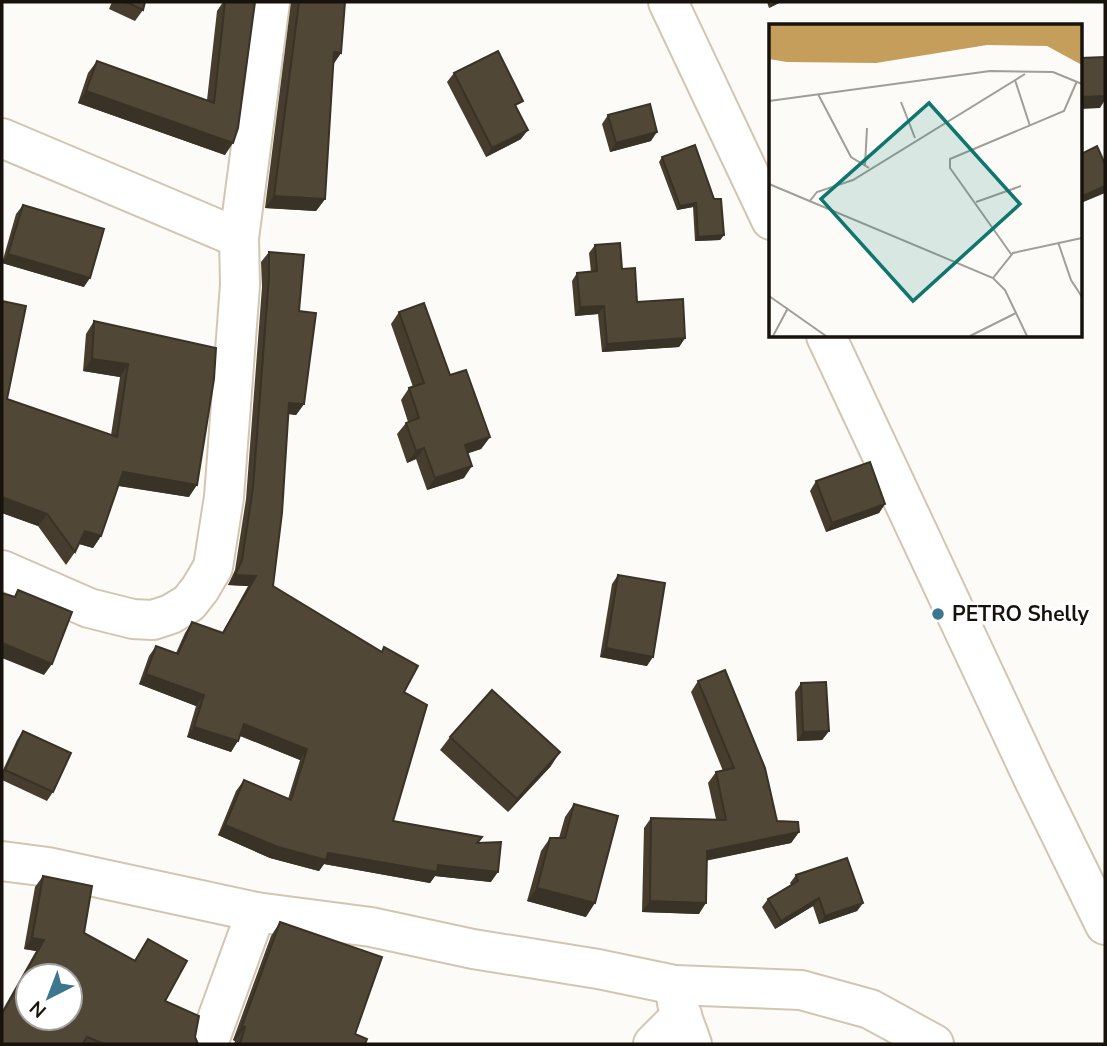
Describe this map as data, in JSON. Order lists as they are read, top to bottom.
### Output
{
  "places": ["PETRO Shelly"],
  "north": "bottom left"
}
